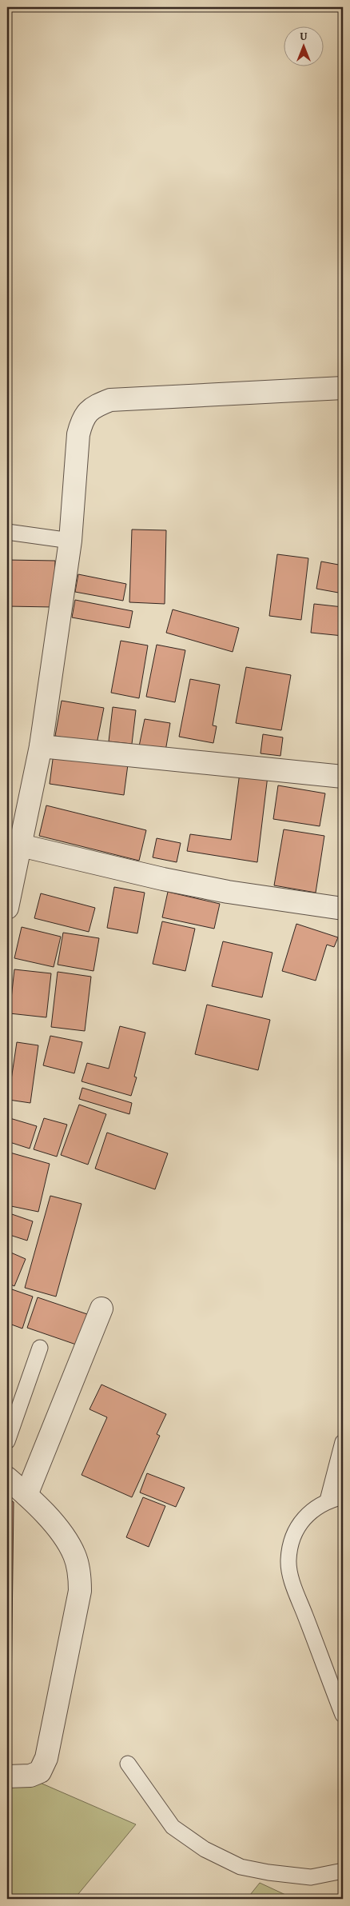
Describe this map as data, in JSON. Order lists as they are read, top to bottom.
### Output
{
  "north": "top"
}
